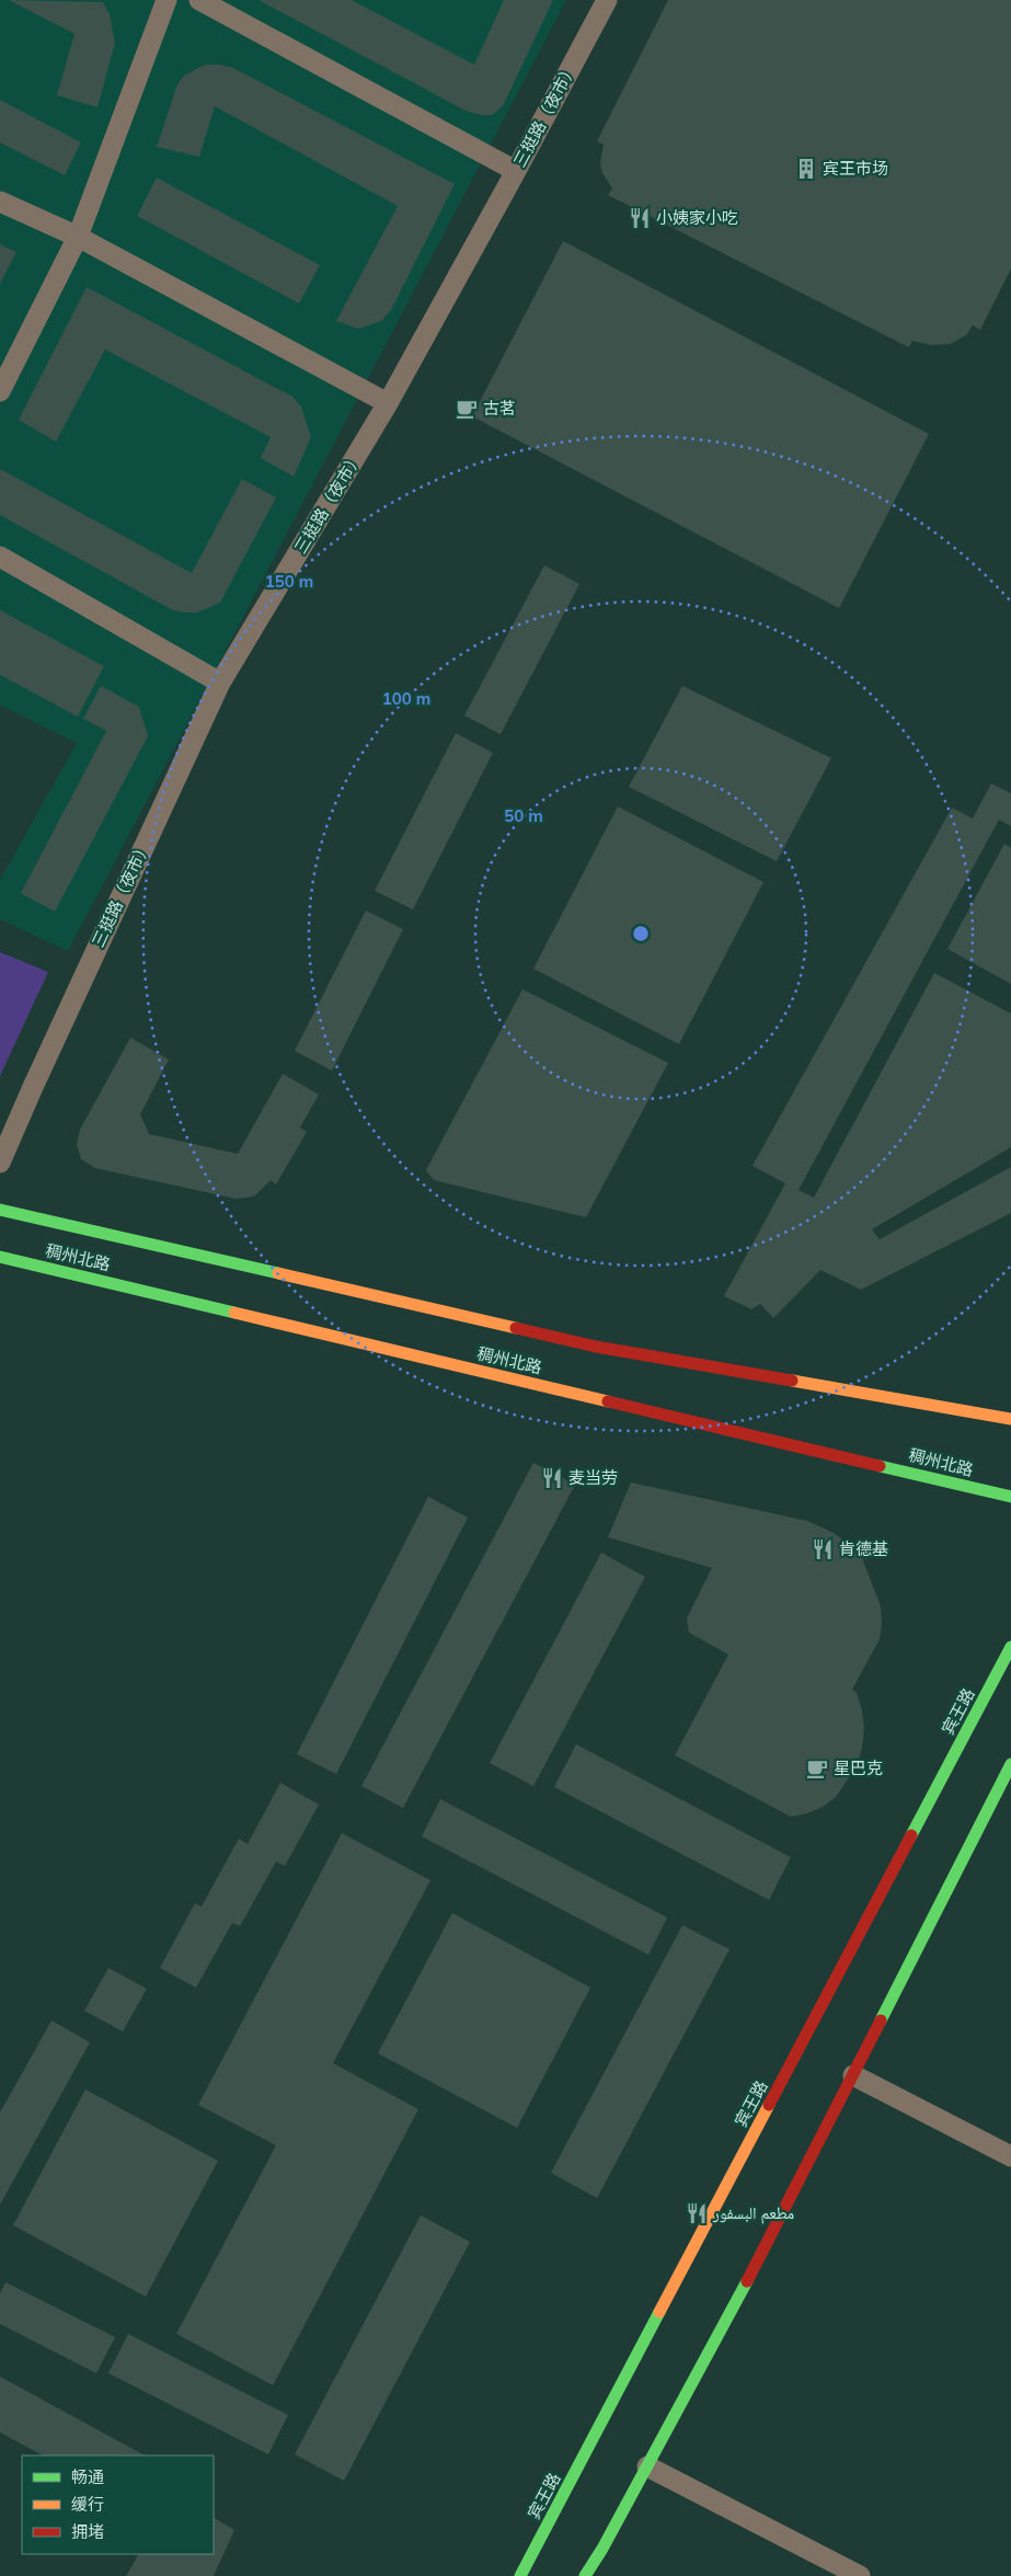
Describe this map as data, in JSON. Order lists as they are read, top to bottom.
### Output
{
  "streets": {
    "main road": ["稠州北路", "宾王路"],
    "street": ["三挺路（夜市）"]
  },
  "places": {
    "building": ["宾王市场"],
    "restaurant": [
      "小姨家小吃",
      "麦当劳",
      "肯德基",
      "مطعم البسفور"
    ],
    "cafe": ["古茗", "星巴克"]
  },
  "legend": ["畅通", "缓行", "拥堵"],
  "rings": ["150 m", "100 m", "50 m"]
}
